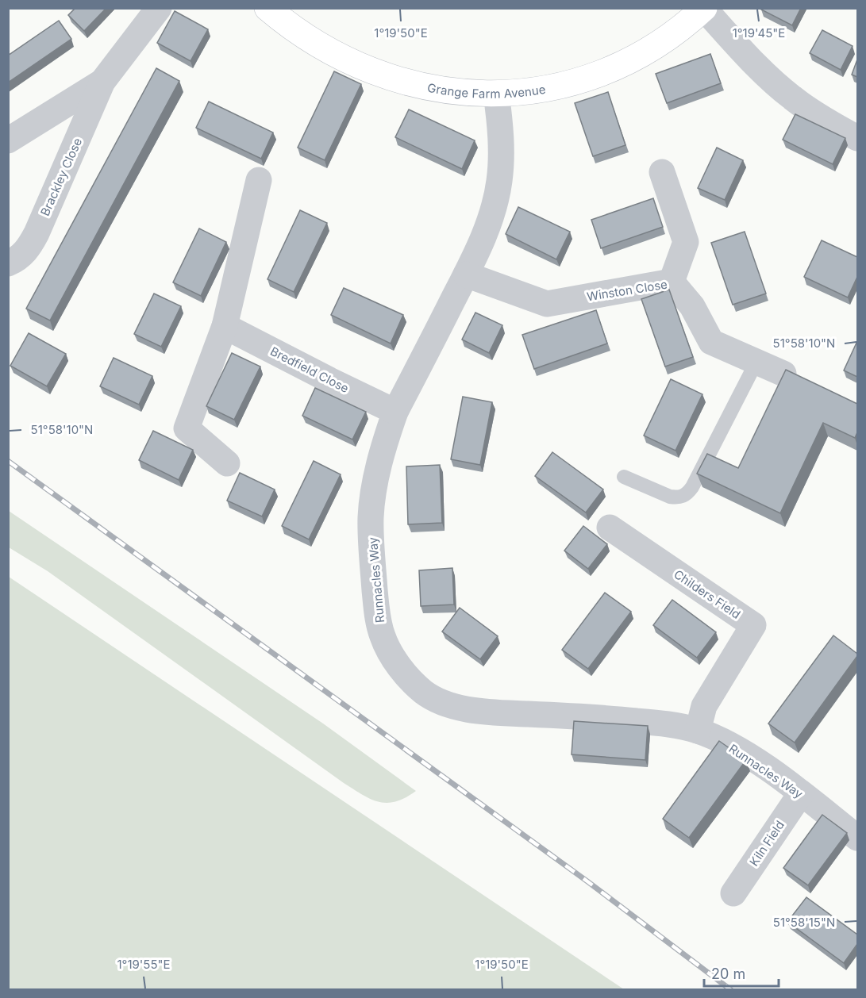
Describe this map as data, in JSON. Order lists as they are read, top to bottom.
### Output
{
  "streets": {
    "street": [
      "Grange Farm Avenue",
      "Brackley Close",
      "Winston Close",
      "Bredfield Close",
      "Runnacles Way",
      "Childers Field",
      "Kiln Field"
    ]
  },
  "crossings": [
    ["Grange Farm Avenue", "Runnacles Way"],
    ["Winston Close", "Runnacles Way"],
    ["Bredfield Close", "Runnacles Way"],
    ["Runnacles Way", "Childers Field"],
    ["Runnacles Way", "Kiln Field"]
  ],
  "scale_bar": "20 m",
  "coordinates": [
    "1°19'50\"E",
    "1°19'45\"E",
    "51°58'10\"N",
    "51°58'15\"N",
    "1°19'55\"E"
  ]
}
